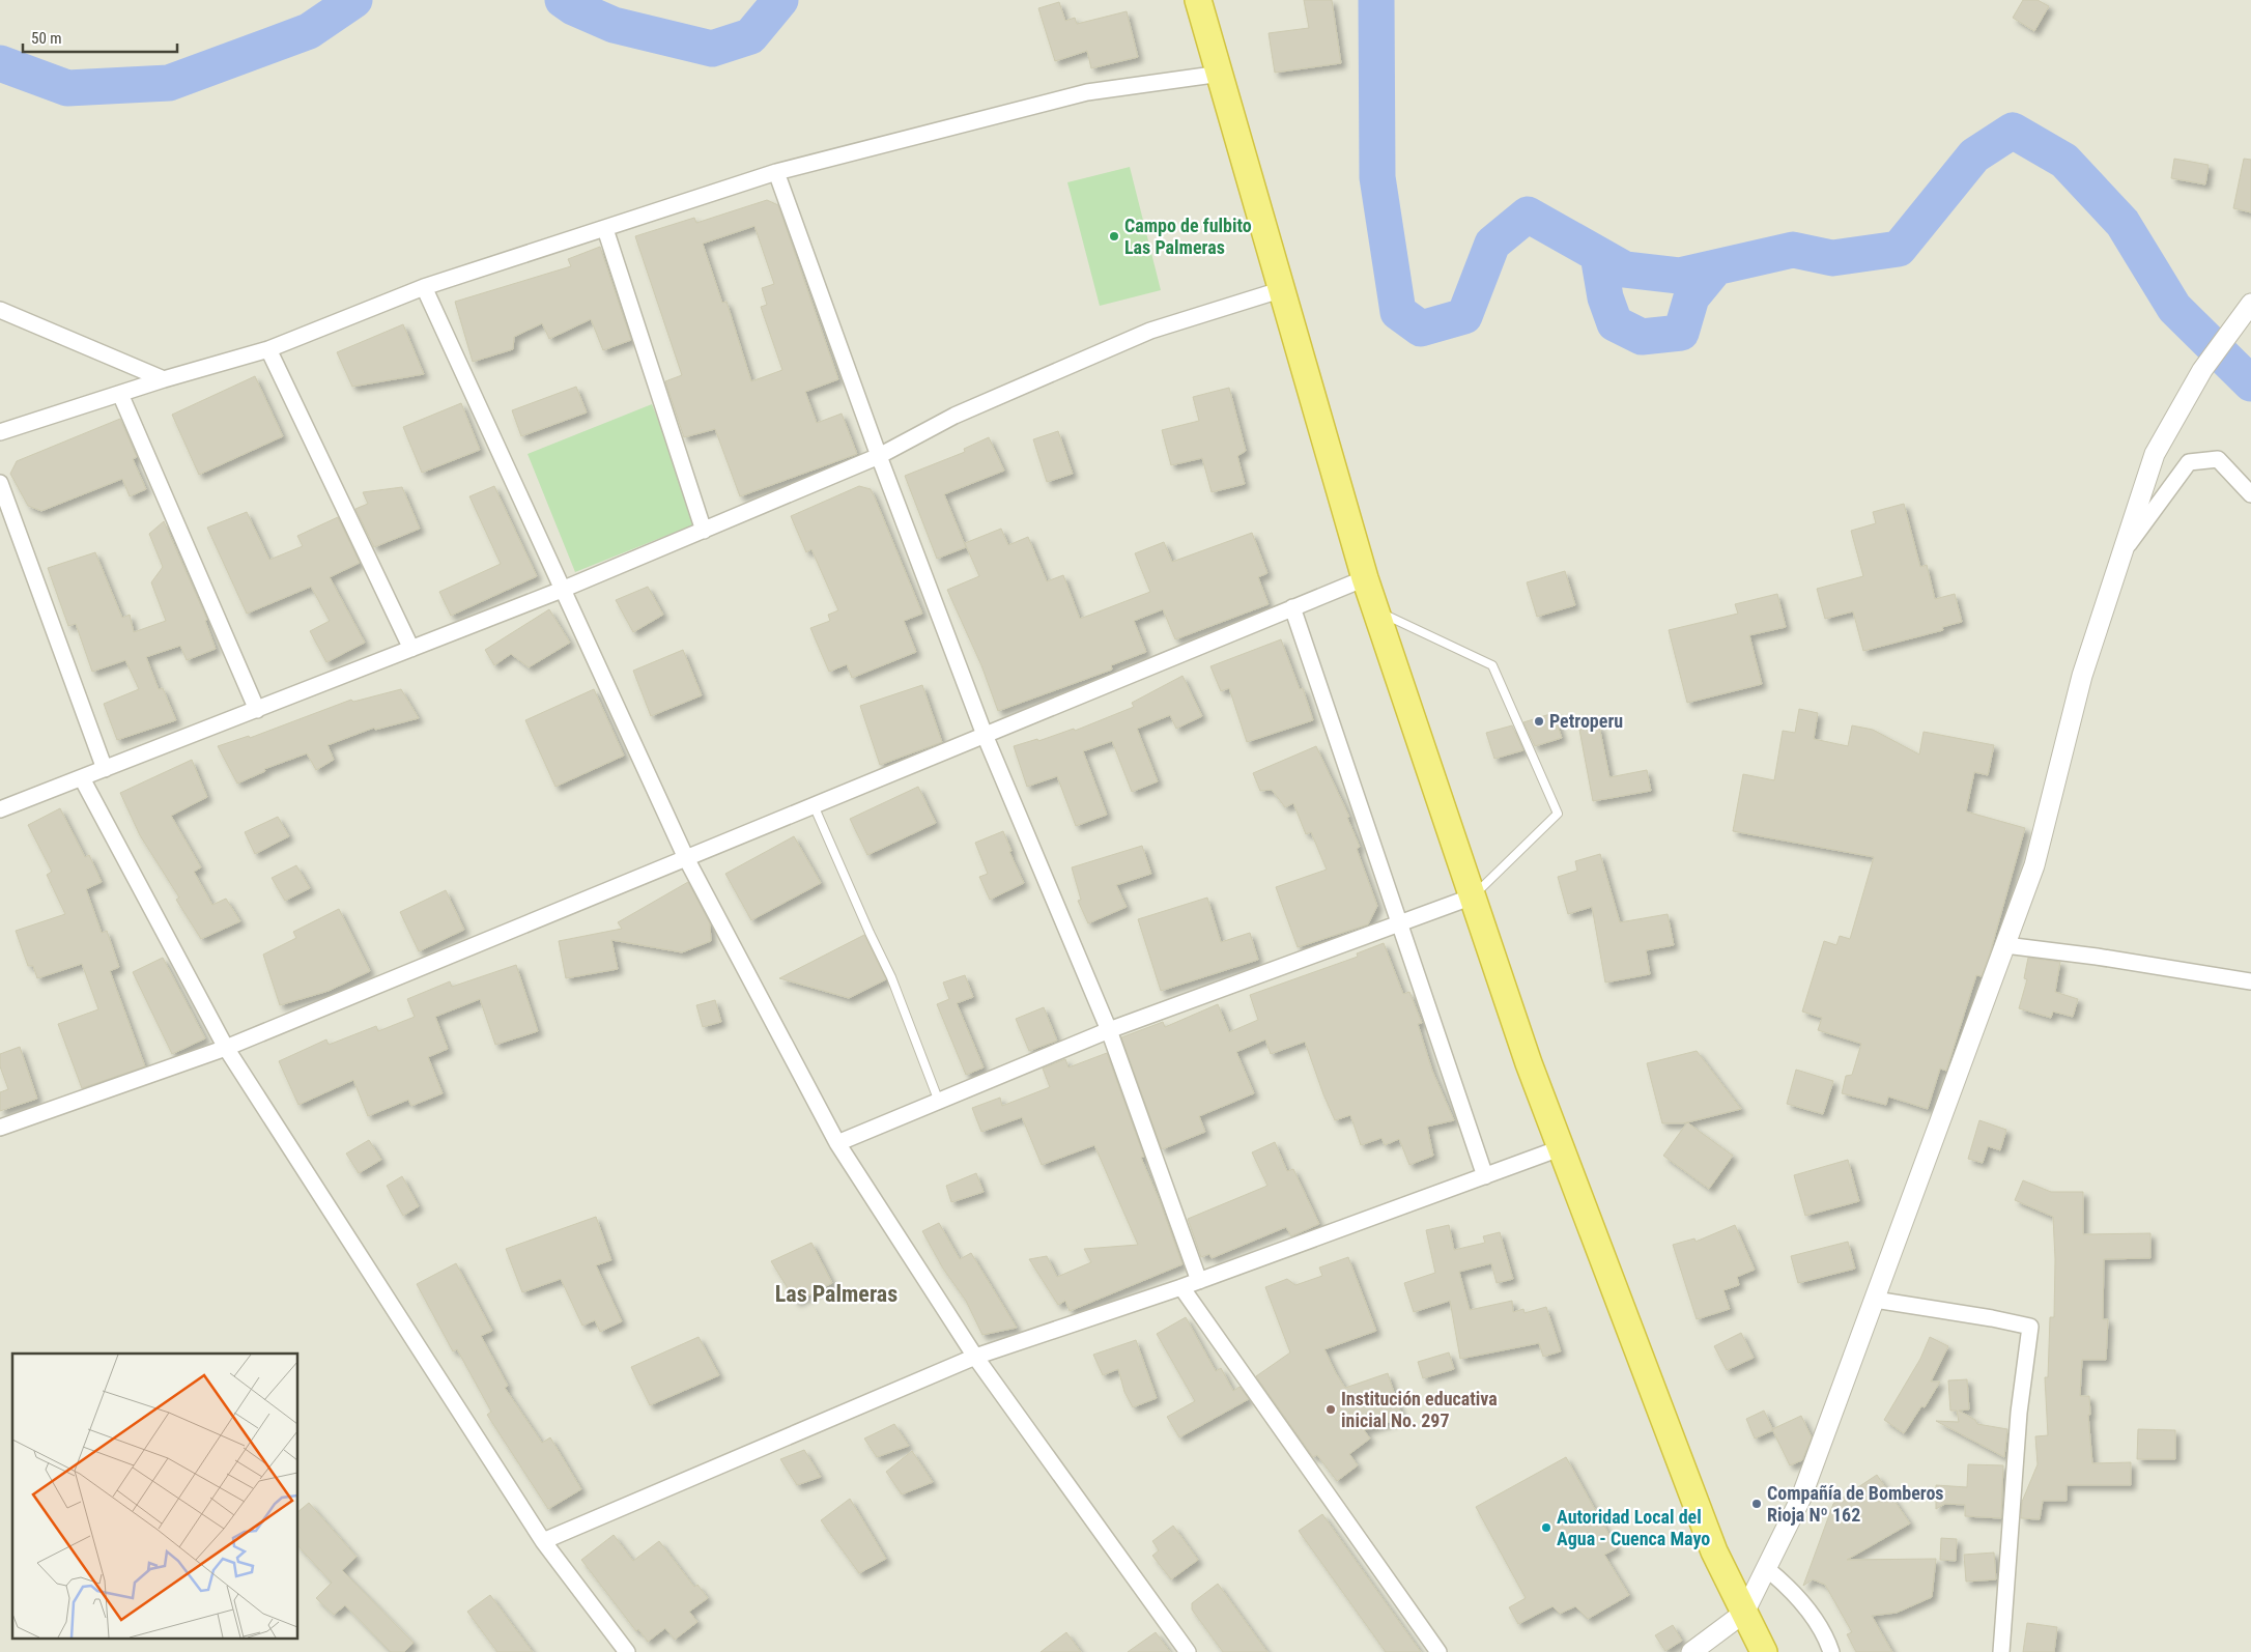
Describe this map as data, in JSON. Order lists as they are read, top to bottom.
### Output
{
  "districts": ["Las Palmeras"],
  "places": [
    "Campo de fulbito Las Palmeras",
    "Petroperu",
    "Institución educativa inicial No. 297",
    "Compañía de Bomberos Rioja Nº 162",
    "Autoridad Local del Agua - Cuenca Mayo"
  ],
  "scale_bar": "50 m"
}
